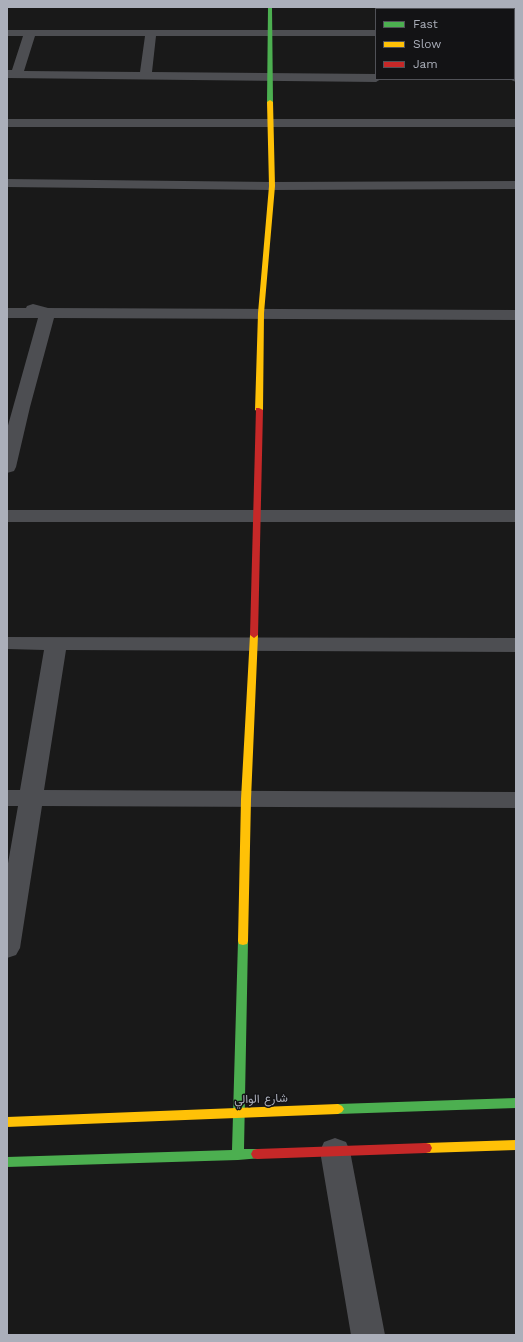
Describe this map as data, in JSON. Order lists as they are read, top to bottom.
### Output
{
  "streets": {
    "street": ["شارع الوالي"]
  },
  "legend": ["Fast", "Slow", "Jam"]
}
